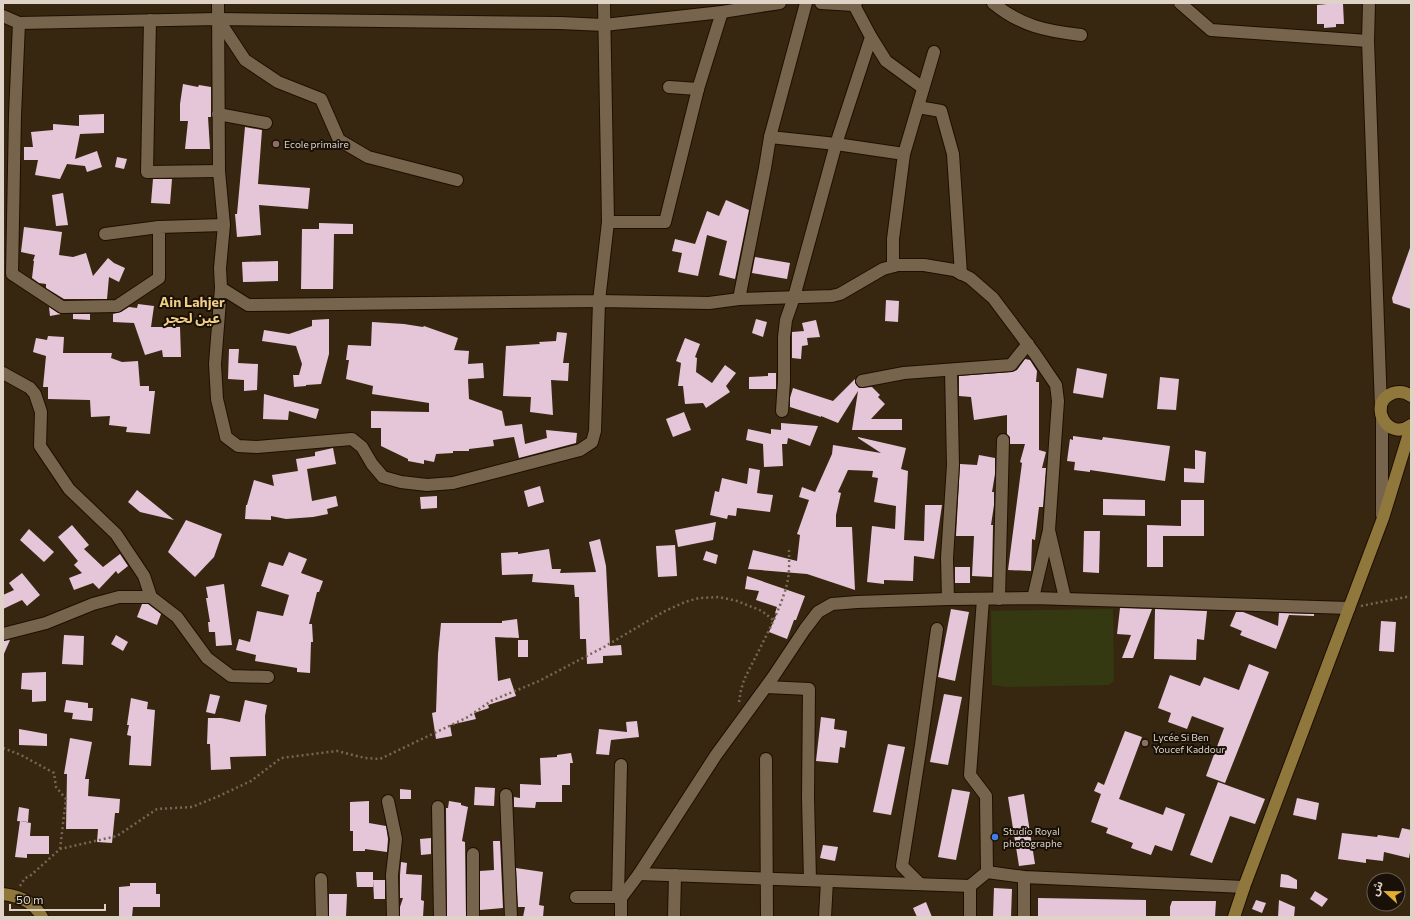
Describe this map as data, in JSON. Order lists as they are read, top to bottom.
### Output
{
  "districts": ["Ain Lahjer عين لحجر"],
  "places": ["Ecole primaire", "Lycée Si Ben Youcef Kaddour", "Studio Royal photographe"],
  "scale_bar": "50 m",
  "north": "left"
}
